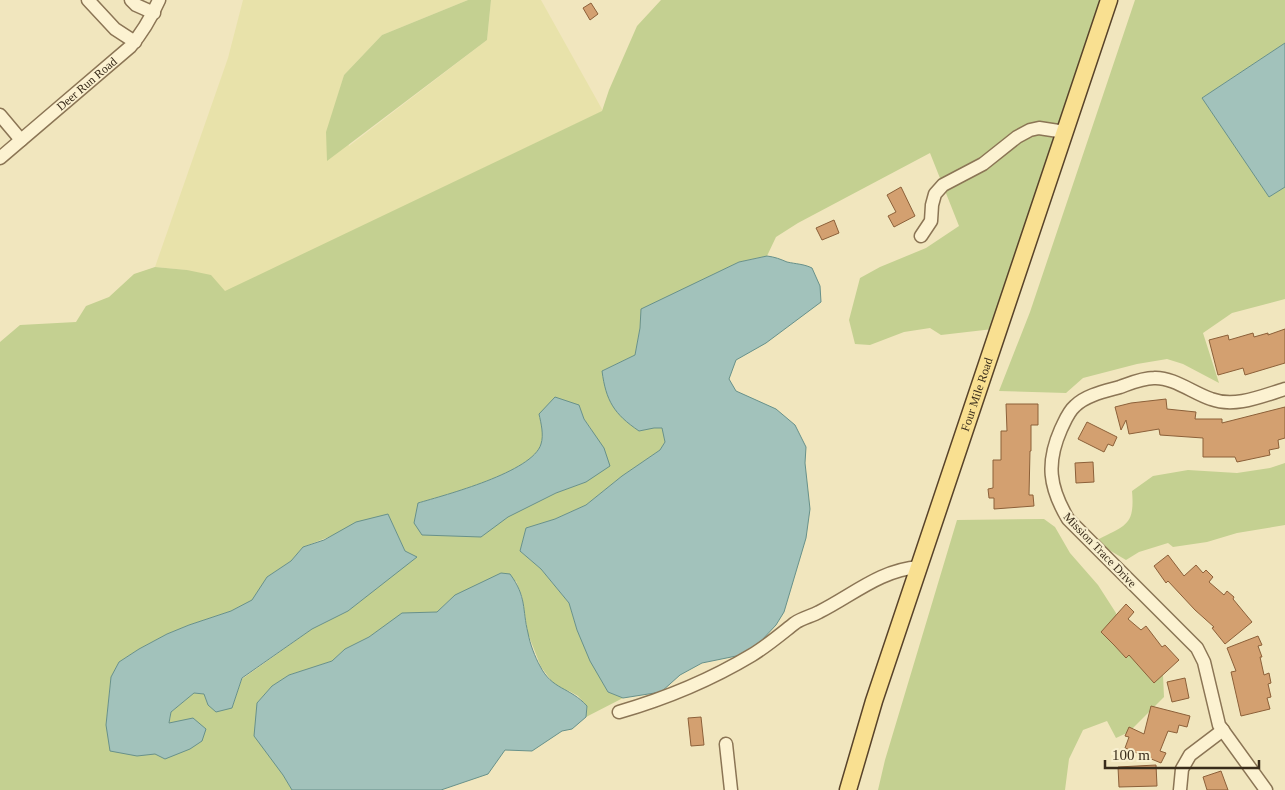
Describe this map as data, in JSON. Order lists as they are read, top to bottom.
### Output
{
  "streets": {
    "main road": ["Four Mile Road"],
    "street": ["Deer Run Road", "Mission Trace Drive"]
  },
  "scale_bar": "100 m"
}
